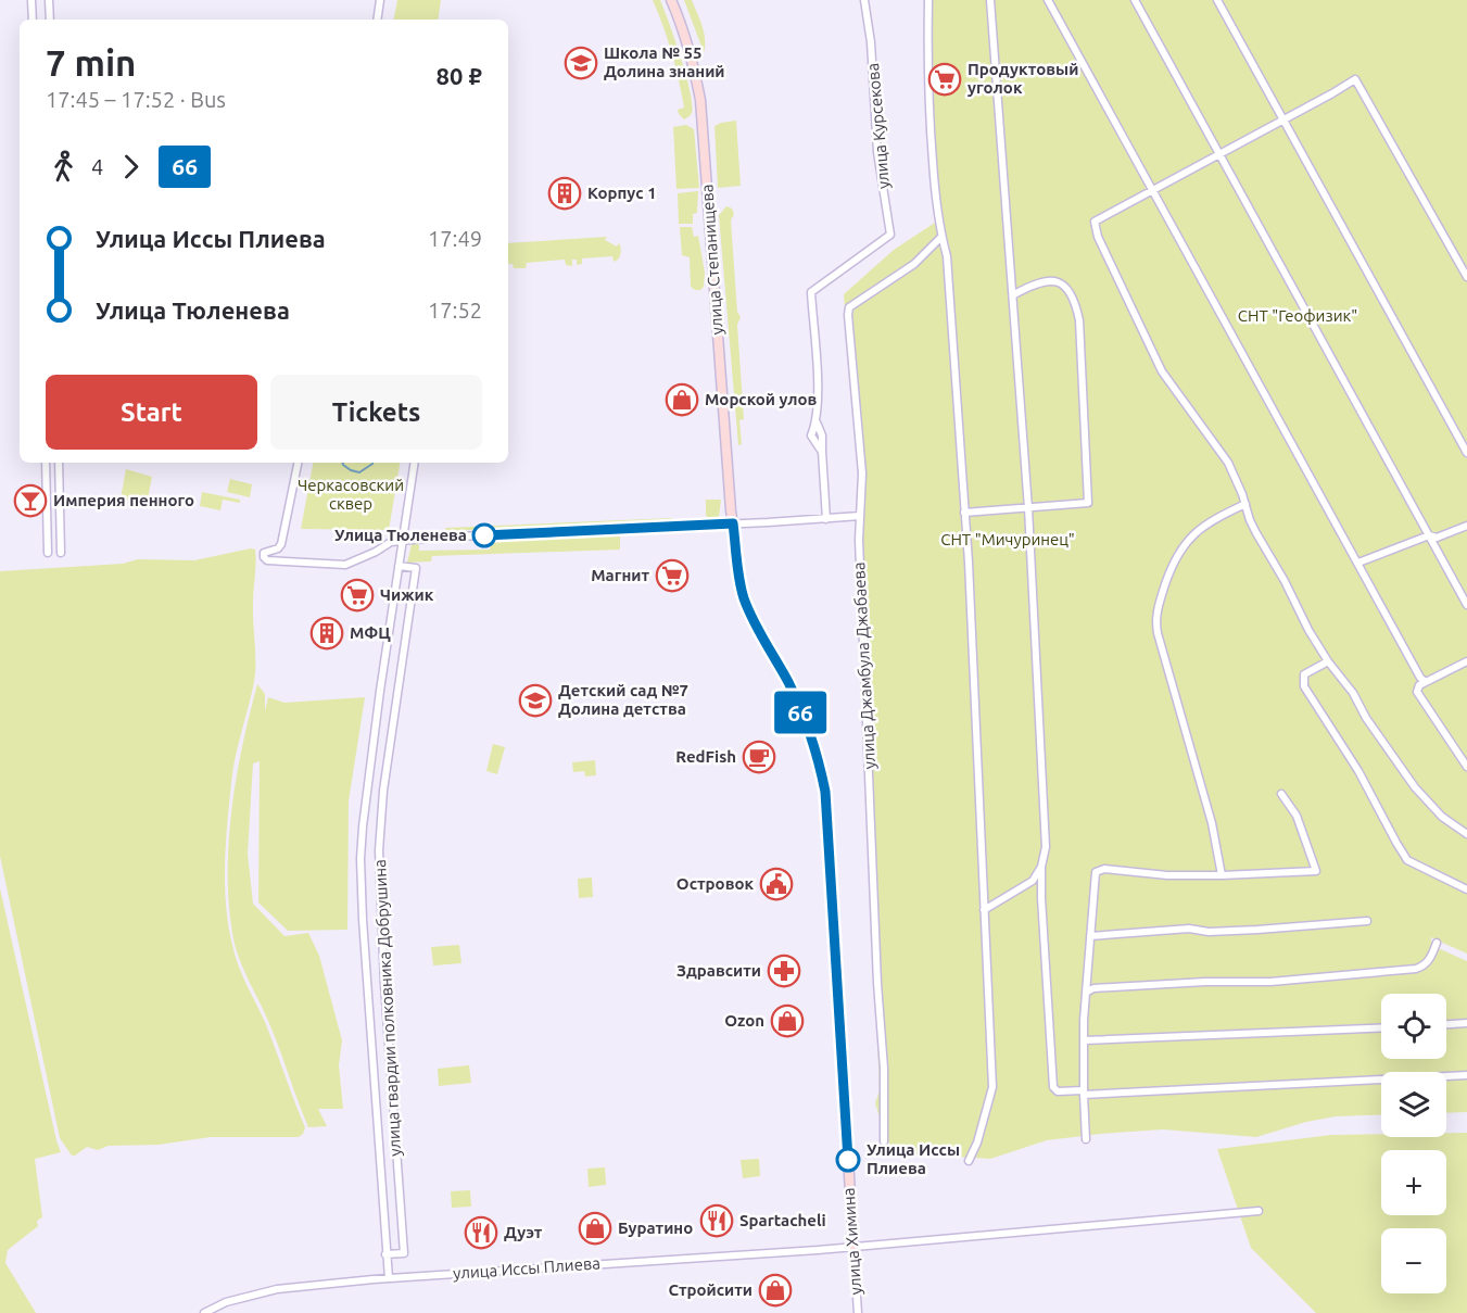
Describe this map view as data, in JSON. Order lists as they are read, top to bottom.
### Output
{
  "streets": {
    "street": [
      "улица Курсекова",
      "улица Степанищева",
      "улица Джамбула Джабаева",
      "улица гвардии полковника Добрушина",
      "улица Химина",
      "улица Иссы Плиева"
    ]
  },
  "crossings": [
    ["улица Степанищева", "улица Химина"],
    ["улица гвардии полковника Добрушина", "улица Иссы Плиева"],
    ["улица Химина", "улица Иссы Плиева"]
  ],
  "parks": ["СНТ \"Геофизик\"", "Черкасовский сквер", "СНТ \"Мичуринец\""],
  "places": {
    "school or university": ["Школа № 55 Долина знаний", "Детский сад №7 Долина детства"],
    "supermarket": ["Продуктовый уголок", "Магнит", "Чижик"],
    "building": ["Корпус 1", "МФЦ"],
    "shop": [
      "Морской улов",
      "Ozon",
      "Буратино",
      "Стройсити"
    ],
    "bar": ["Империя пенного"],
    "other": ["Улица Тюленева", "Улица Иссы Плиева"],
    "cafe": ["RedFish"],
    "public building": ["Островок"],
    "pharmacy": ["Здравсити"],
    "restaurant": ["Spartacheli", "Дуэт"]
  },
  "lines": ["bus line 66"],
  "page": {
    "on_map": "66",
    "heading": ["7 min", "17:45 – 17:52 · Bus", "80 ₽"],
    "legs": ["4", "66"],
    "list": [
      {
        "name": "Улица Иссы Плиева",
        "value": "17:49"
      },
      {
        "name": "Улица Тюленева",
        "value": "17:52"
      }
    ],
    "buttons": ["Start", "Tickets"],
    "map_buttons": ["+", "−"]
  }
}
